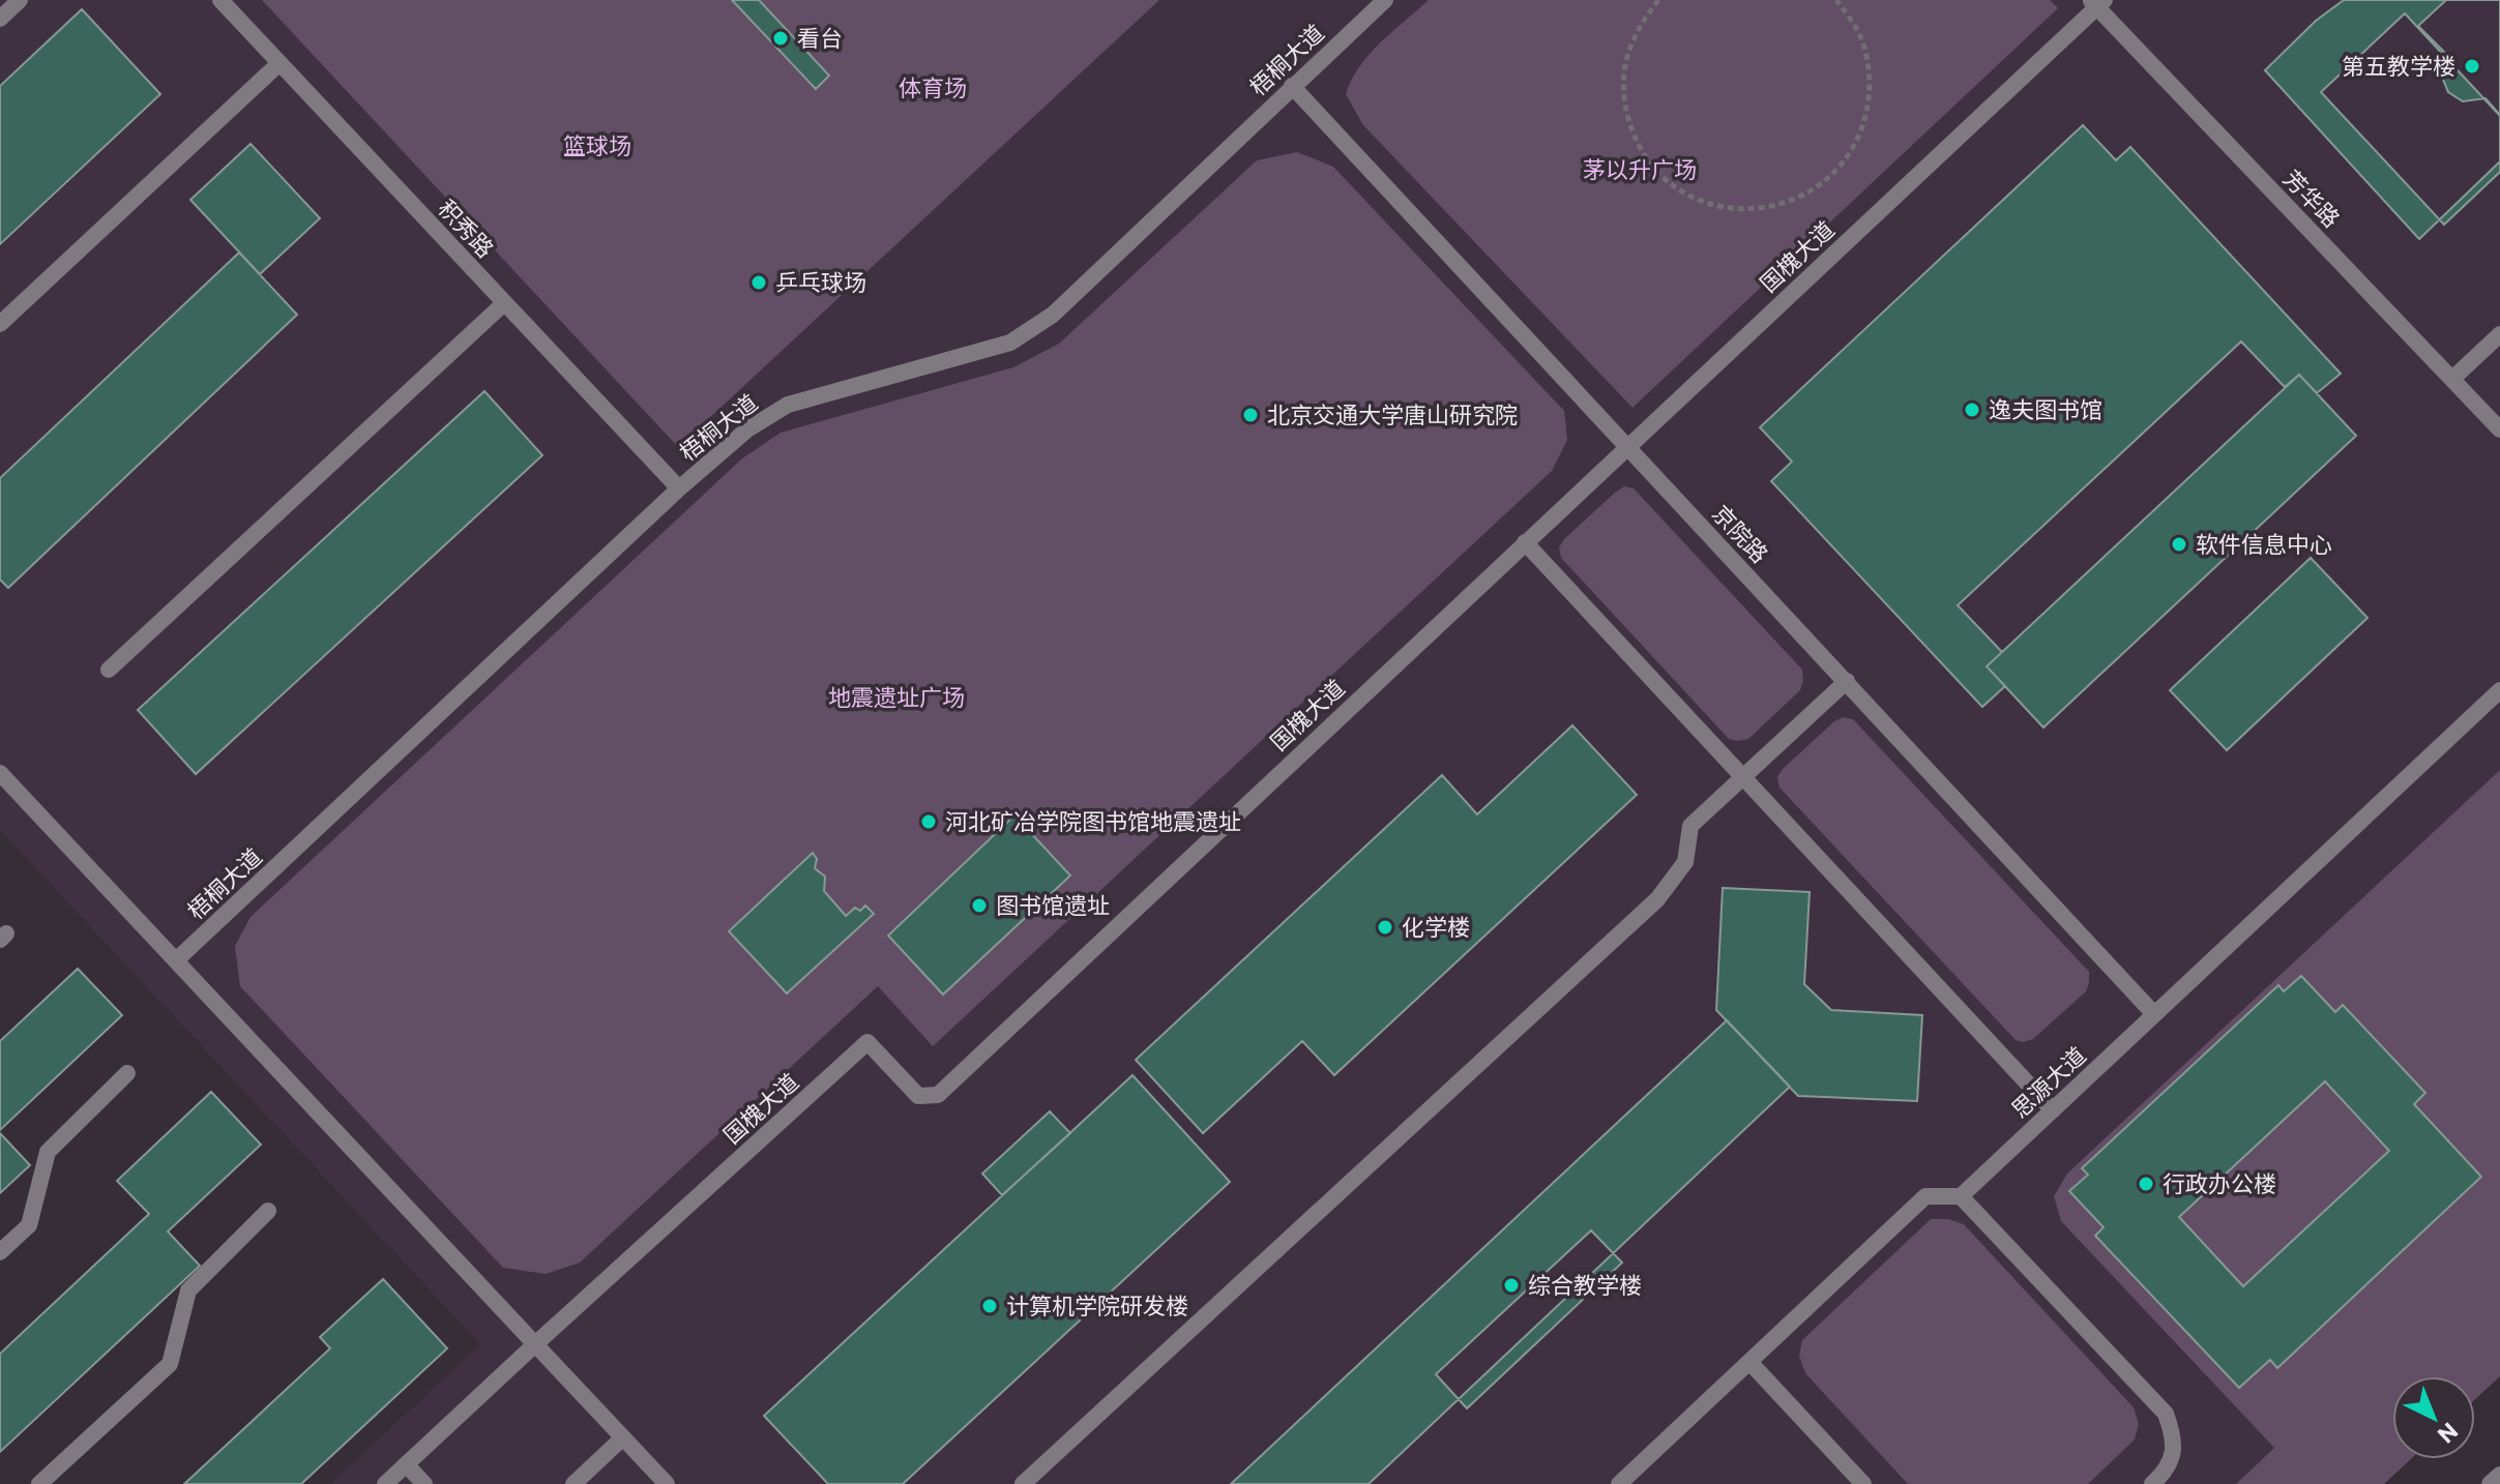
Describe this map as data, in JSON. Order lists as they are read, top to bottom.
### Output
{
  "streets": {
    "street": [
      "梧桐大道",
      "芳华路",
      "积秀路",
      "国槐大道",
      "京院路",
      "思源大道"
    ]
  },
  "crossings": [
    ["梧桐大道", "积秀路"],
    ["梧桐大道", "京院路"],
    ["芳华路", "国槐大道"],
    ["国槐大道", "京院路"],
    ["京院路", "思源大道"]
  ],
  "parks": [
    "体育场",
    "篮球场",
    "茅以升广场",
    "地震遗址广场"
  ],
  "places": [
    "看台",
    "第五教学楼",
    "乒乓球场",
    "逸夫图书馆",
    "北京交通大学唐山研究院",
    "软件信息中心",
    "河北矿冶学院图书馆地震遗址",
    "图书馆遗址",
    "化学楼",
    "行政办公楼",
    "综合教学楼",
    "计算机学院研发楼"
  ],
  "north": "bottom right"
}
